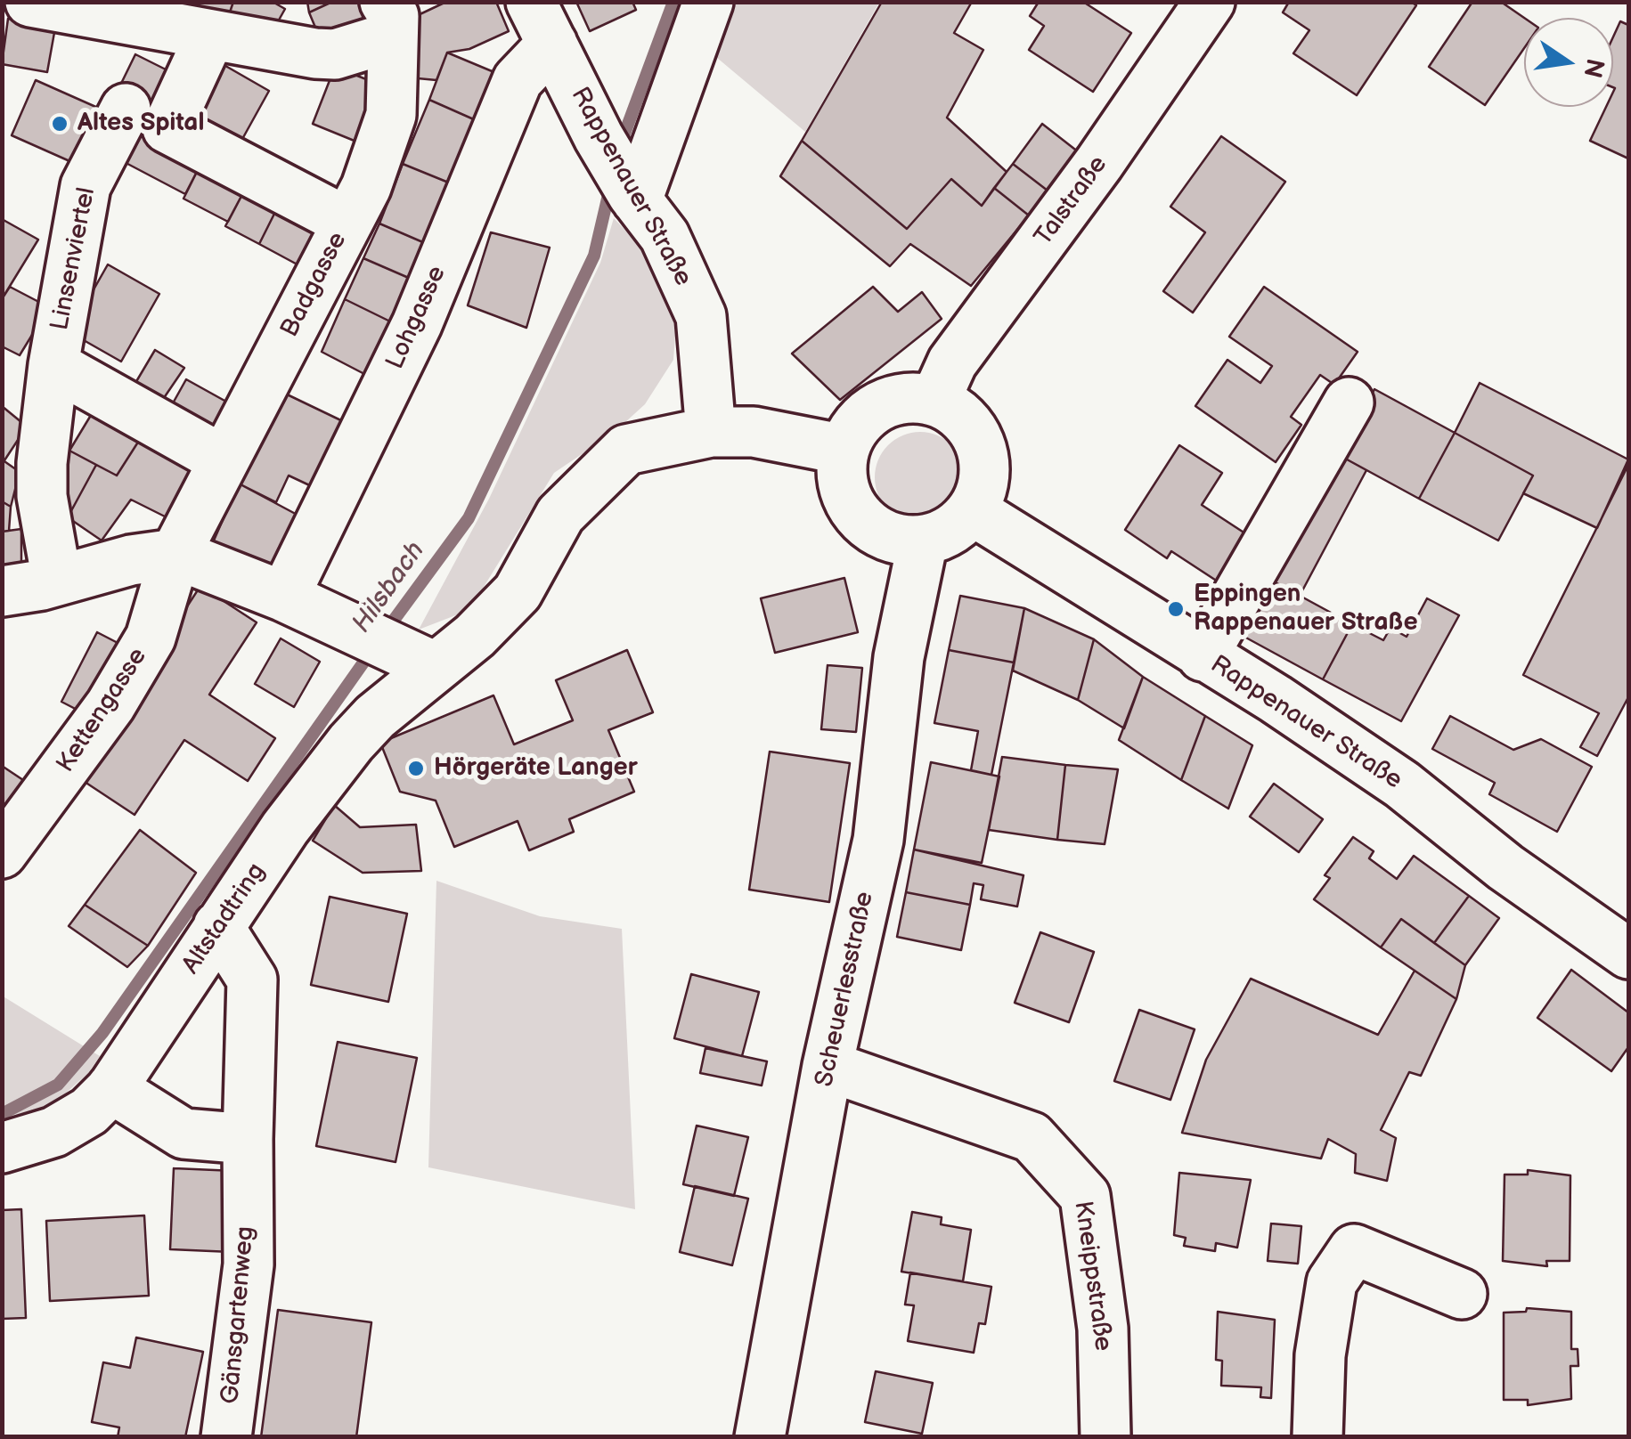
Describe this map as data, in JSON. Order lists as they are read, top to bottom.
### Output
{
  "streets": {
    "street": [
      "Rappenauer Straße",
      "Talstraße",
      "Linsenviertel",
      "Badgasse",
      "Lohgasse",
      "Kettengasse",
      "Altstadtring",
      "Scheuerlesstraße",
      "Kneippstraße",
      "Gänsgartenweg"
    ]
  },
  "crossings": [
    ["Rappenauer Straße", "Talstraße"],
    ["Rappenauer Straße", "Lohgasse"],
    ["Rappenauer Straße", "Altstadtring"],
    ["Rappenauer Straße", "Scheuerlesstraße"],
    ["Talstraße", "Altstadtring"],
    ["Talstraße", "Scheuerlesstraße"],
    ["Linsenviertel", "Badgasse"],
    ["Badgasse", "Kettengasse"],
    ["Altstadtring", "Scheuerlesstraße"],
    ["Altstadtring", "Gänsgartenweg"],
    ["Scheuerlesstraße", "Kneippstraße"]
  ],
  "water": ["Hilsbach"],
  "places": ["Altes Spital", "Eppingen Rappenauer Straße", "Hörgeräte Langer"],
  "north": "right"
}
